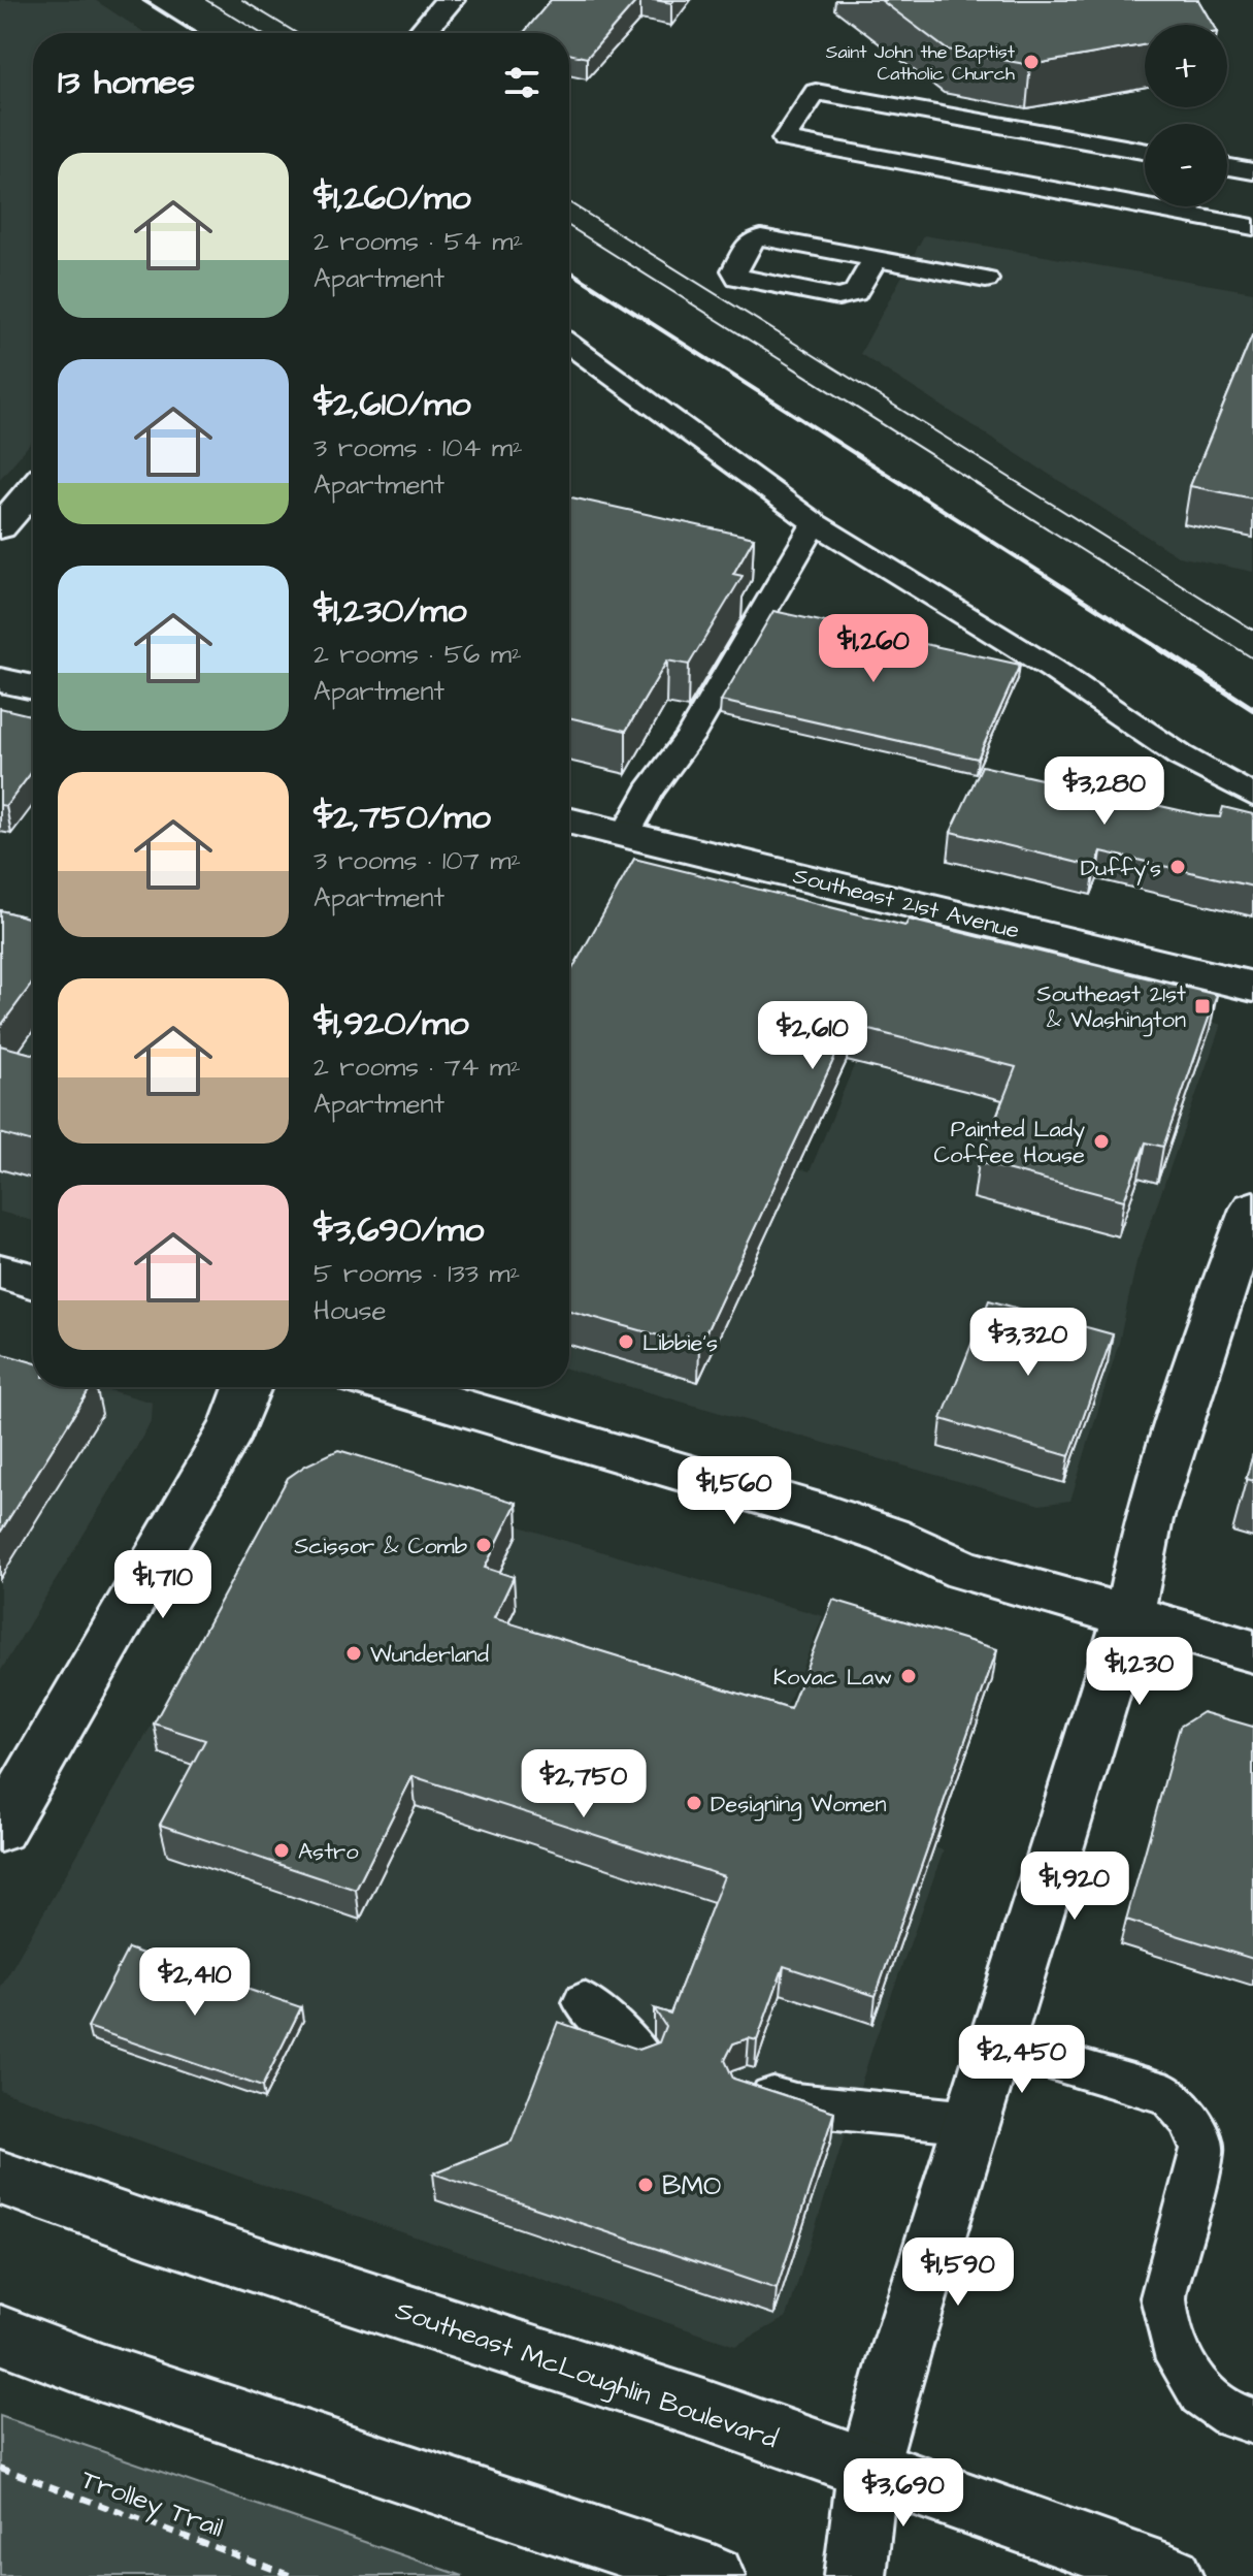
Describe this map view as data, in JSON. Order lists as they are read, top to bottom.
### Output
{
  "streets": {
    "street": ["Southeast 21st Avenue", "Southeast McLoughlin Boulevard"],
    "path": ["Trolley Trail"]
  },
  "places": {
    "other": [
      "Saint John the Baptist Catholic Church",
      "Duffy's",
      "Painted Lady Coffee House",
      "Libbie's",
      "Scissor & Comb",
      "Wunderland",
      "Kovac Law",
      "Designing Women",
      "Astro",
      "BMO"
    ],
    "transit": ["Southeast 21st & Washington"]
  },
  "page": {
    "map_buttons": ["+", "−"],
    "heading": "13 homes",
    "list": [
      {
        "name": "$1,260/mo",
        "note": "2 rooms · 54 m² · Apartment"
      },
      {
        "name": "$2,610/mo",
        "note": "3 rooms · 104 m² · Apartment"
      },
      {
        "name": "$1,230/mo",
        "note": "2 rooms · 56 m² · Apartment"
      },
      {
        "name": "$2,750/mo",
        "note": "3 rooms · 107 m² · Apartment"
      },
      {
        "name": "$1,920/mo",
        "note": "2 rooms · 74 m² · Apartment"
      },
      {
        "name": "$3,690/mo",
        "note": "5 rooms · 133 m² · House"
      }
    ],
    "price": [
      "$1,260",
      "$3,280",
      "$2,610",
      "$3,320",
      "$1,560",
      "$1,710",
      "$1,230",
      "$2,750",
      "$1,920",
      "$2,410",
      "$2,450",
      "$1,590",
      "$3,690"
    ]
  }
}
